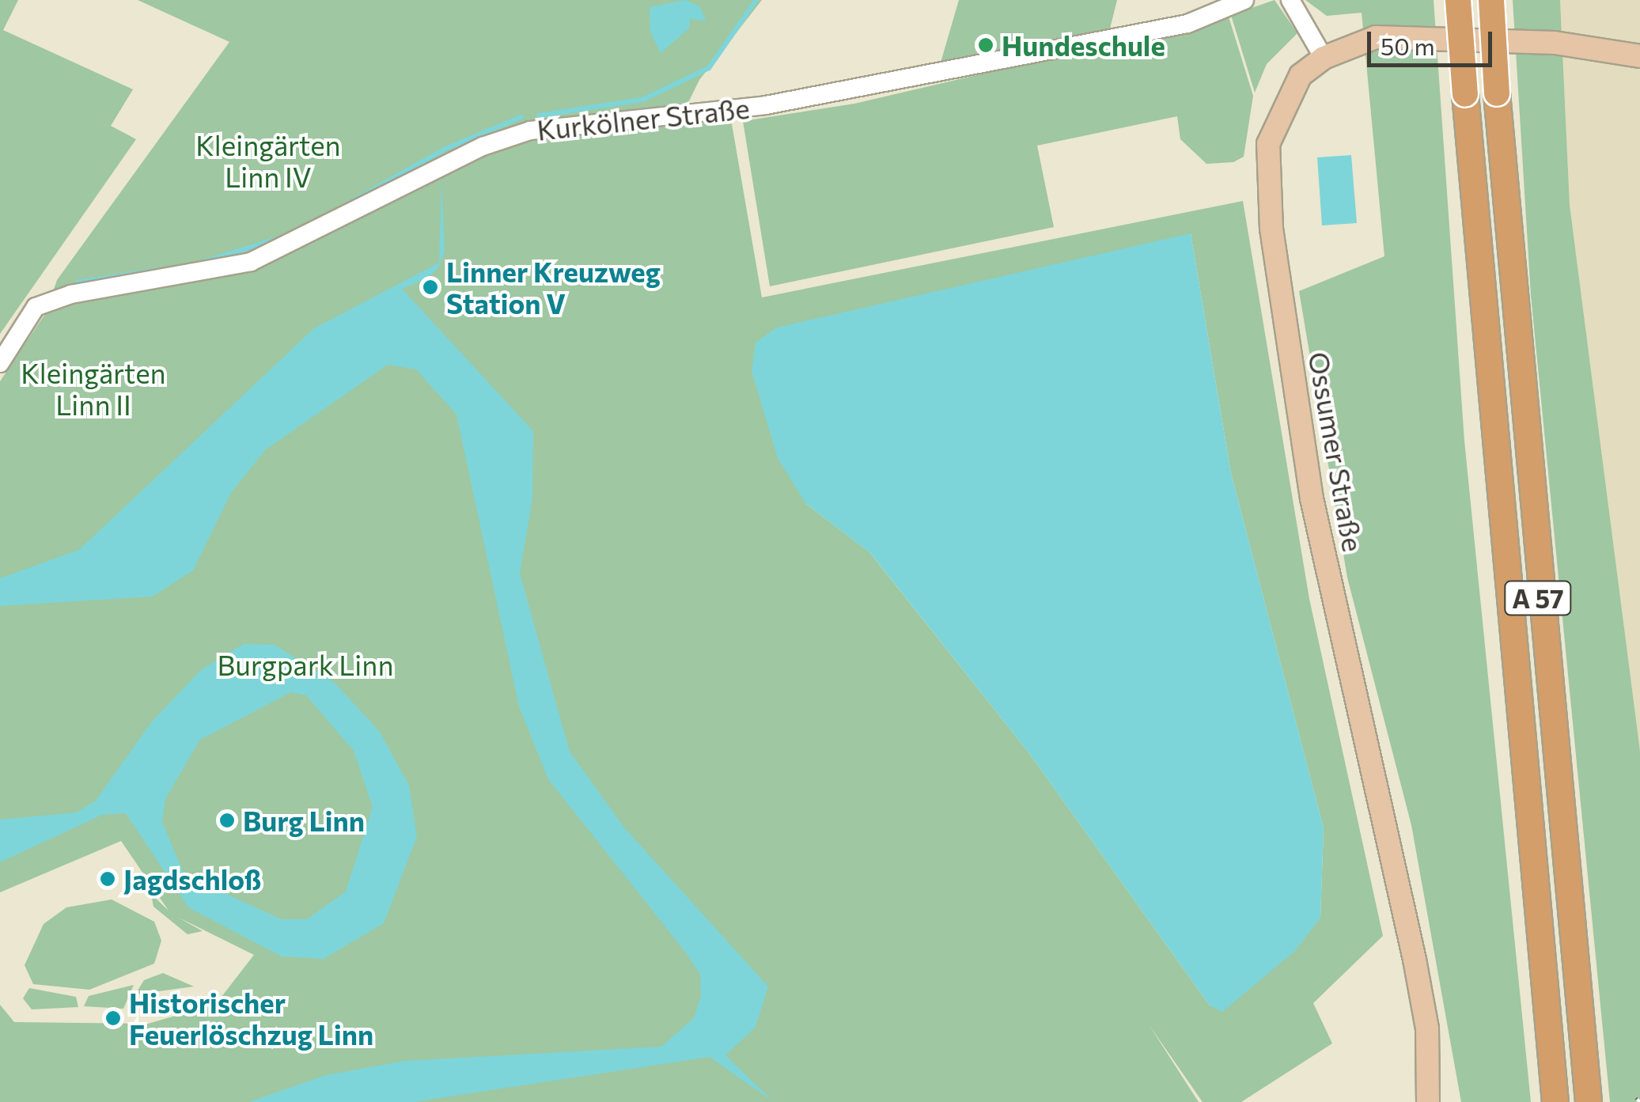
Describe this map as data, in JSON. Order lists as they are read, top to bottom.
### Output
{
  "streets": {
    "highway": ["A 57"],
    "main road": ["Ossumer Straße"],
    "street": ["Kurkölner Straße"]
  },
  "parks": ["Kleingärten Linn IV", "Kleingärten Linn II", "Burgpark Linn"],
  "places": [
    "Hundeschule",
    "Linner Kreuzweg Station V",
    "Burg Linn",
    "Jagdschloß",
    "Historischer Feuerlöschzug Linn"
  ],
  "scale_bar": "50 m"
}
